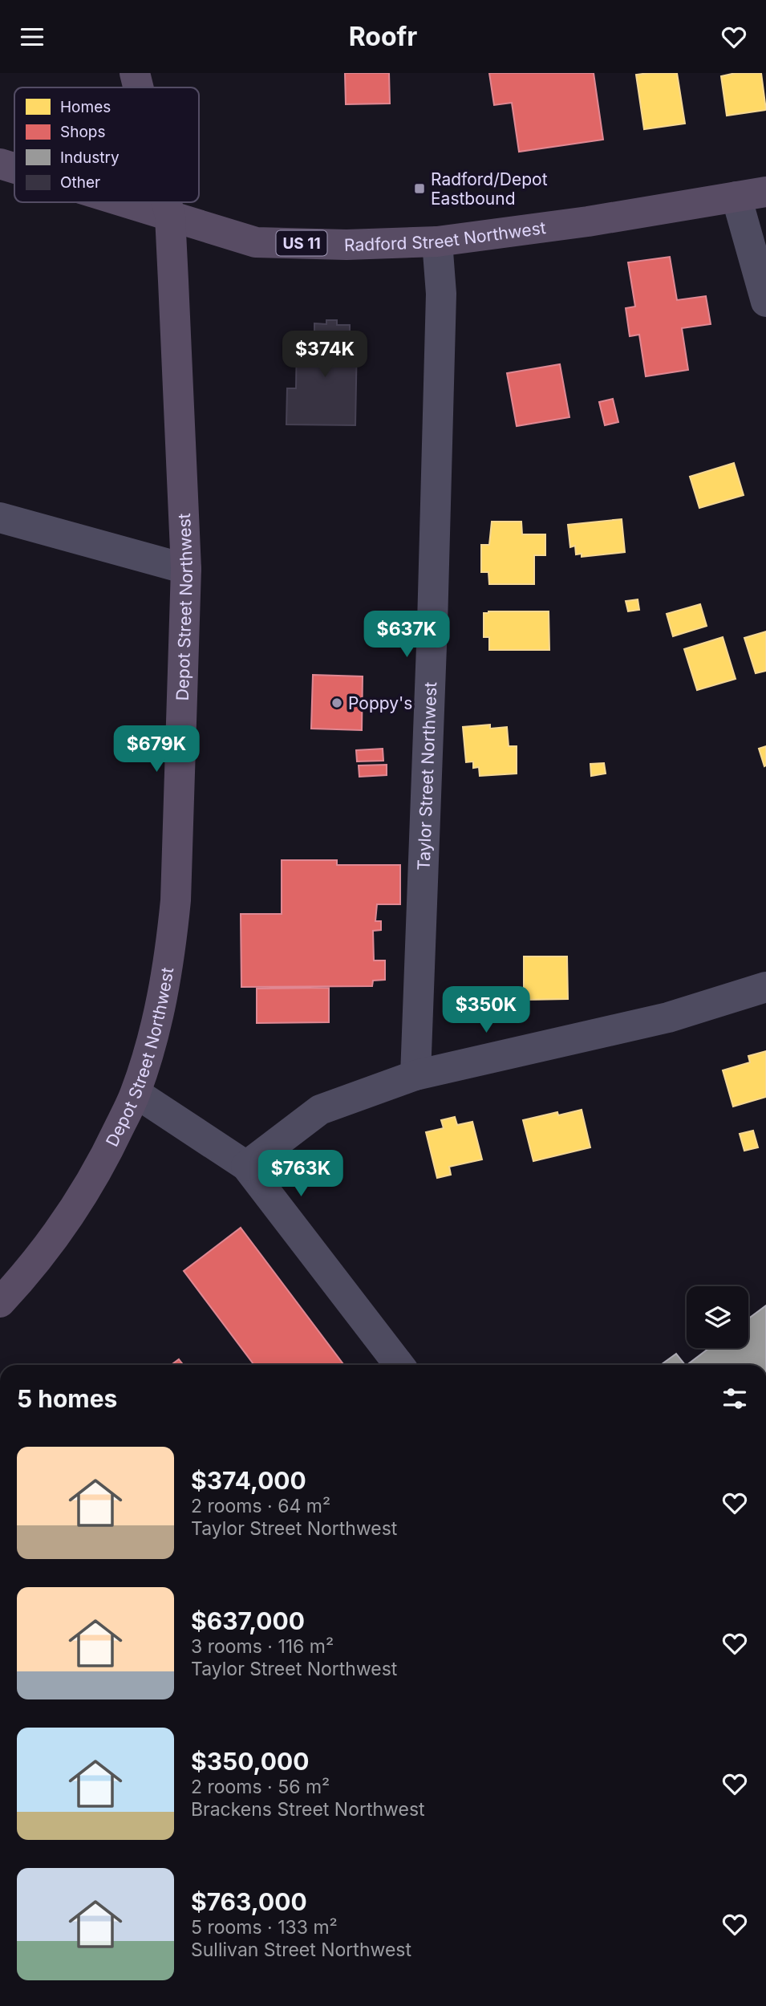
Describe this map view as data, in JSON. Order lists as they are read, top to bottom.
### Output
{
  "streets": {
    "main road": ["Radford Street Northwest", "US 11", "Depot Street Northwest"],
    "street": ["Taylor Street Northwest"]
  },
  "crossings": [
    ["Radford Street Northwest", "Depot Street Northwest"],
    ["Radford Street Northwest", "Taylor Street Northwest"]
  ],
  "places": {
    "transit": ["Radford/Depot Eastbound"],
    "other": ["Poppy's"]
  },
  "legend": [
    "Homes",
    "Shops",
    "Industry",
    "Other"
  ],
  "page": {
    "header": "Roofr",
    "price": [
      "$374K",
      "$637K",
      "$679K",
      "$350K",
      "$763K"
    ],
    "heading": "5 homes",
    "list": [
      {
        "name": "$374,000",
        "note": "2 rooms · 64 m² · Taylor Street Northwest"
      },
      {
        "name": "$637,000",
        "note": "3 rooms · 116 m² · Taylor Street Northwest"
      },
      {
        "name": "$350,000",
        "note": "2 rooms · 56 m² · Brackens Street Northwest"
      },
      {
        "name": "$763,000",
        "note": "5 rooms · 133 m² · Sullivan Street Northwest"
      }
    ]
  }
}
